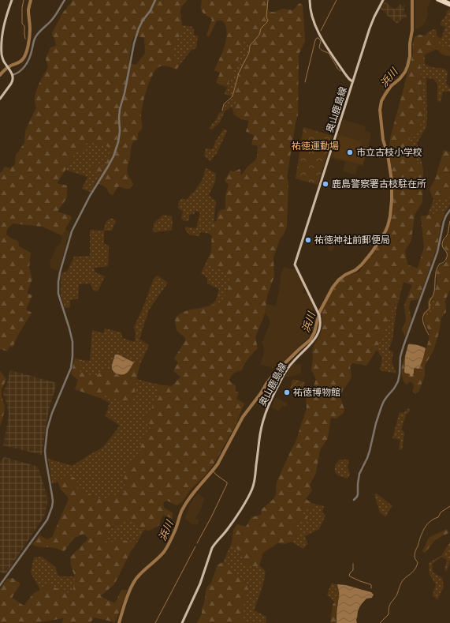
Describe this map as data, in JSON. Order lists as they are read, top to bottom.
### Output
{
  "streets": {
    "main road": ["奥山鹿島線"]
  },
  "water": ["浜川"],
  "parks": ["祐徳運動場"],
  "places": [
    "市立古枝小学校",
    "鹿島警察署古枝駐在所",
    "祐徳神社前郵便局",
    "祐徳博物館"
  ]
}
